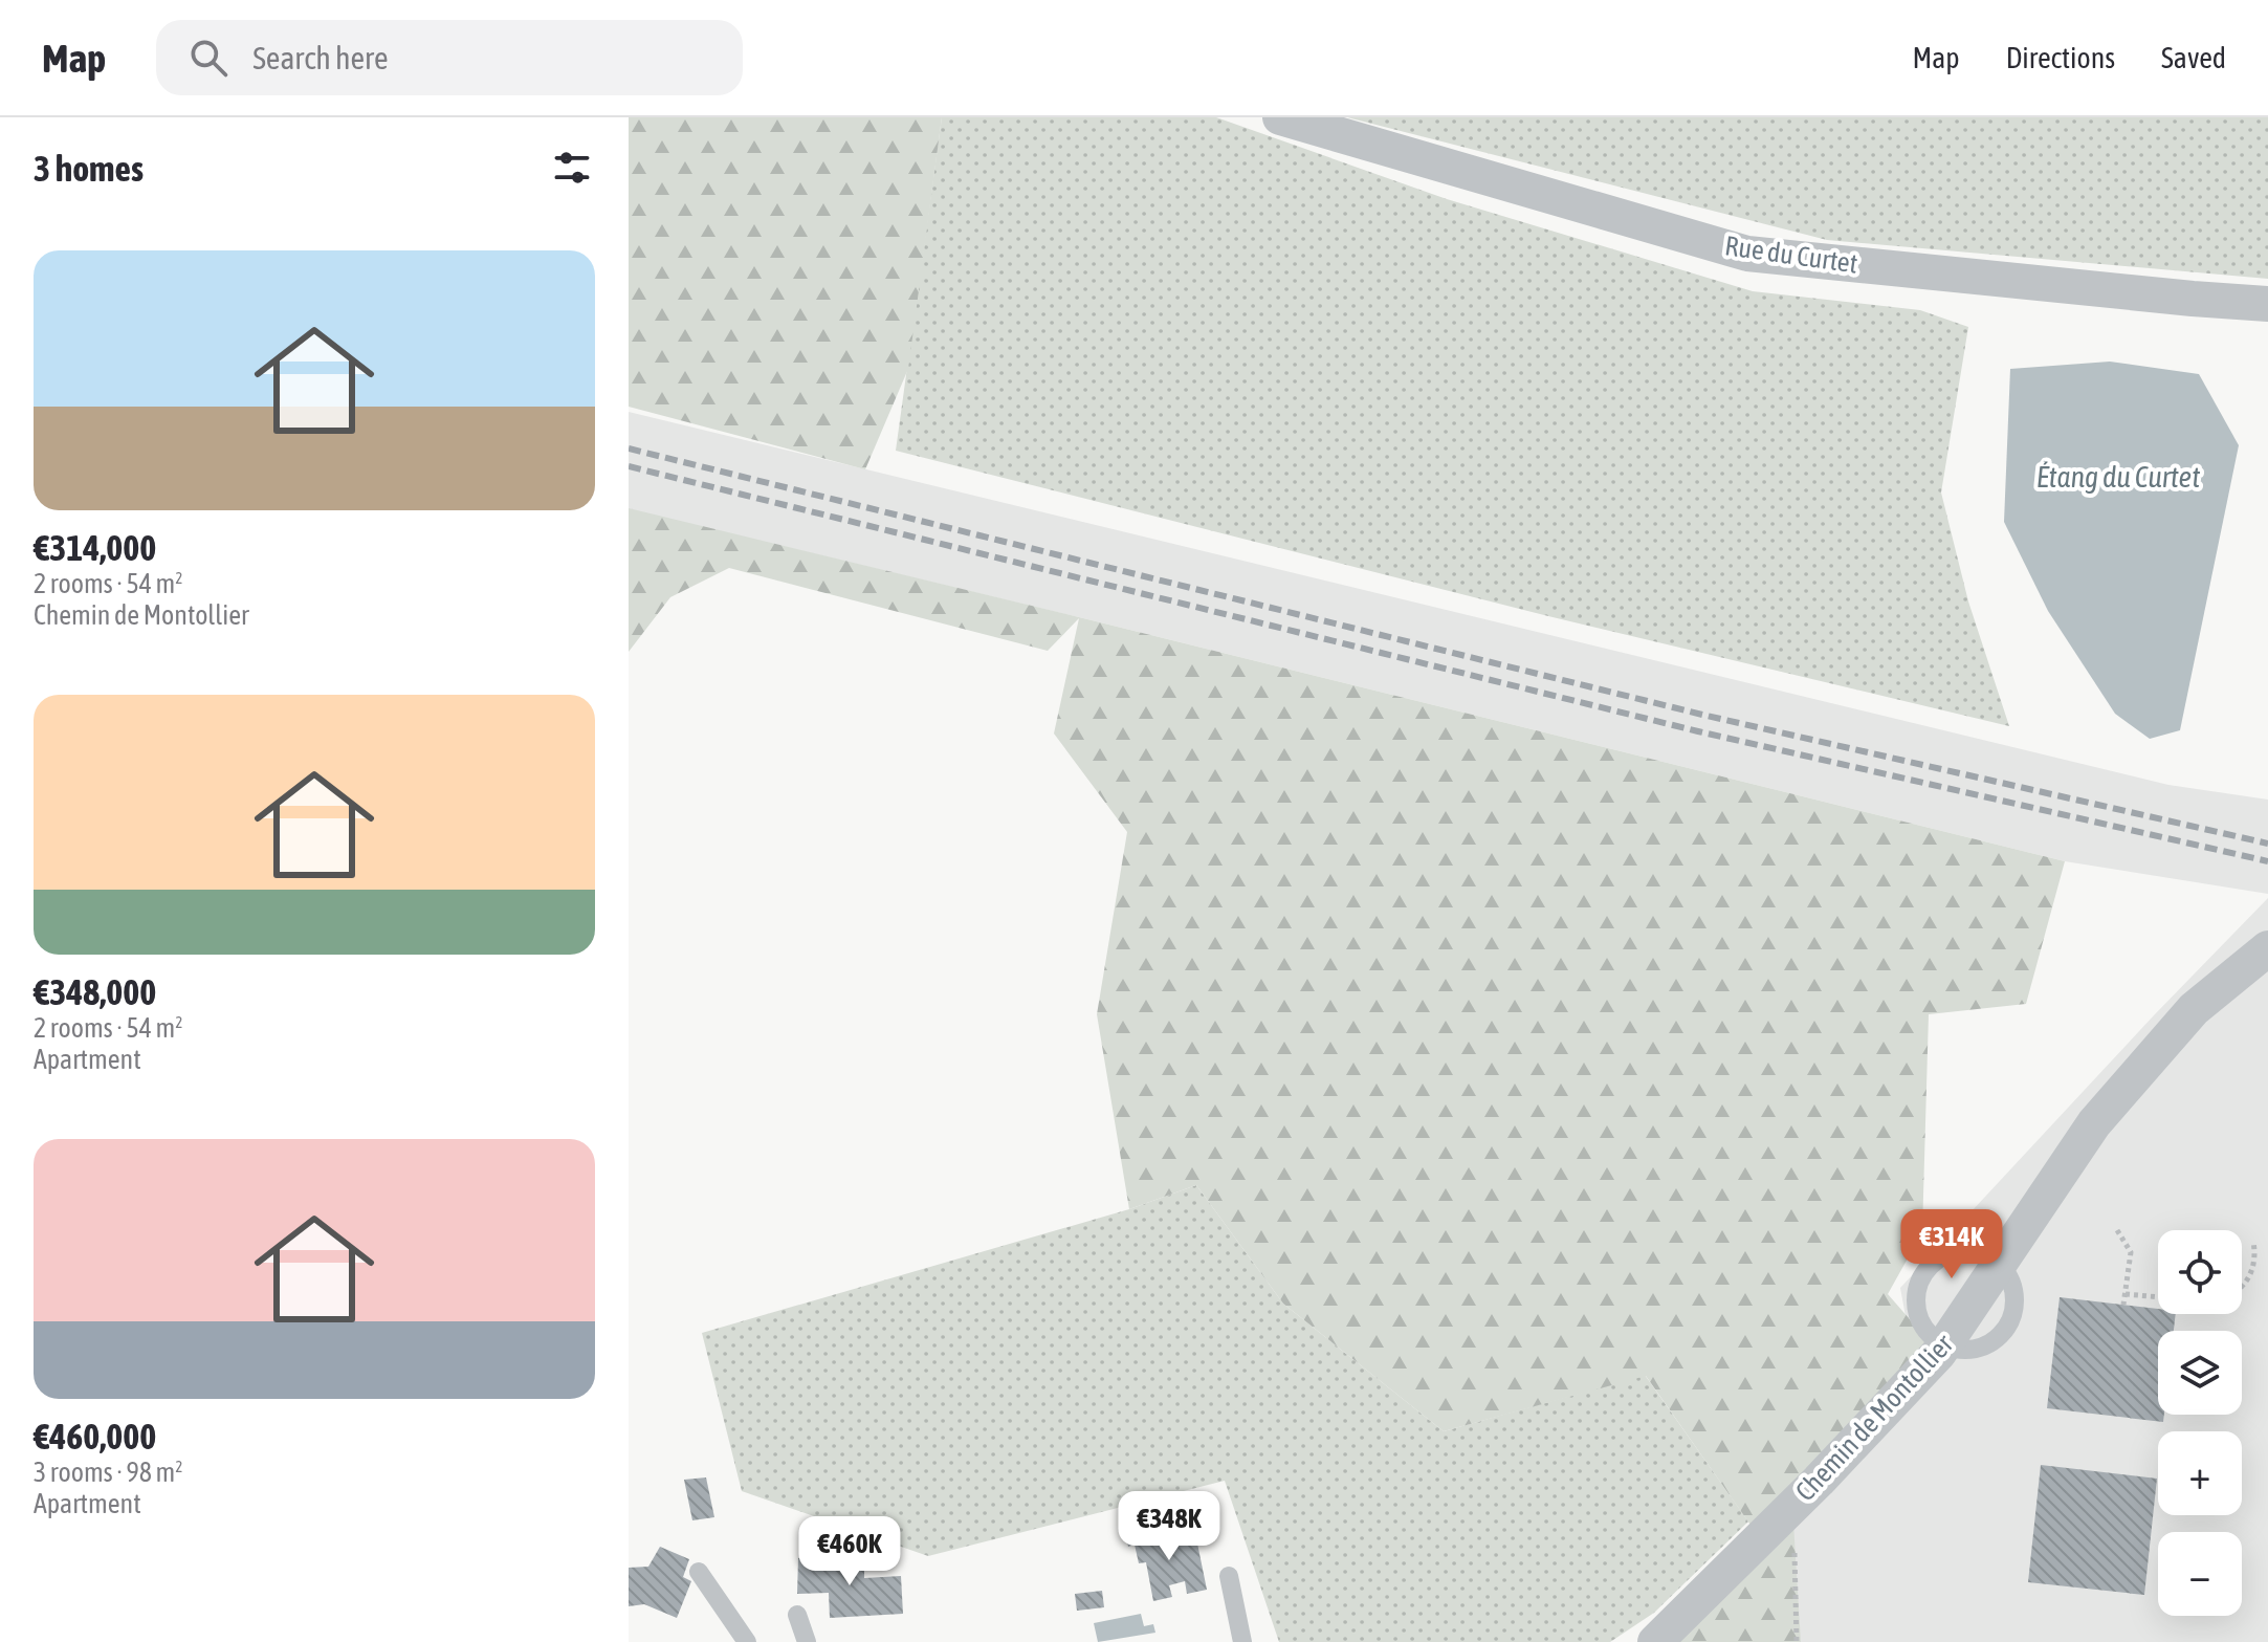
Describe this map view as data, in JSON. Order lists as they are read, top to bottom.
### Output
{
  "streets": {
    "street": ["Rue du Curtet", "Chemin de Montollier"]
  },
  "water": ["Étang du Curtet"],
  "page": {
    "header": "Map",
    "search": "Search here",
    "nav": ["Map", "Directions", "Saved"],
    "heading": "3 homes",
    "list": [
      {
        "name": "€314,000",
        "note": "2 rooms · 54 m² · Chemin de Montollier"
      },
      {
        "name": "€348,000",
        "note": "2 rooms · 54 m² · Apartment"
      },
      {
        "name": "€460,000",
        "note": "3 rooms · 98 m² · Apartment"
      }
    ],
    "price": ["€314K", "€348K", "€460K"],
    "map_buttons": ["+", "−"]
  }
}
